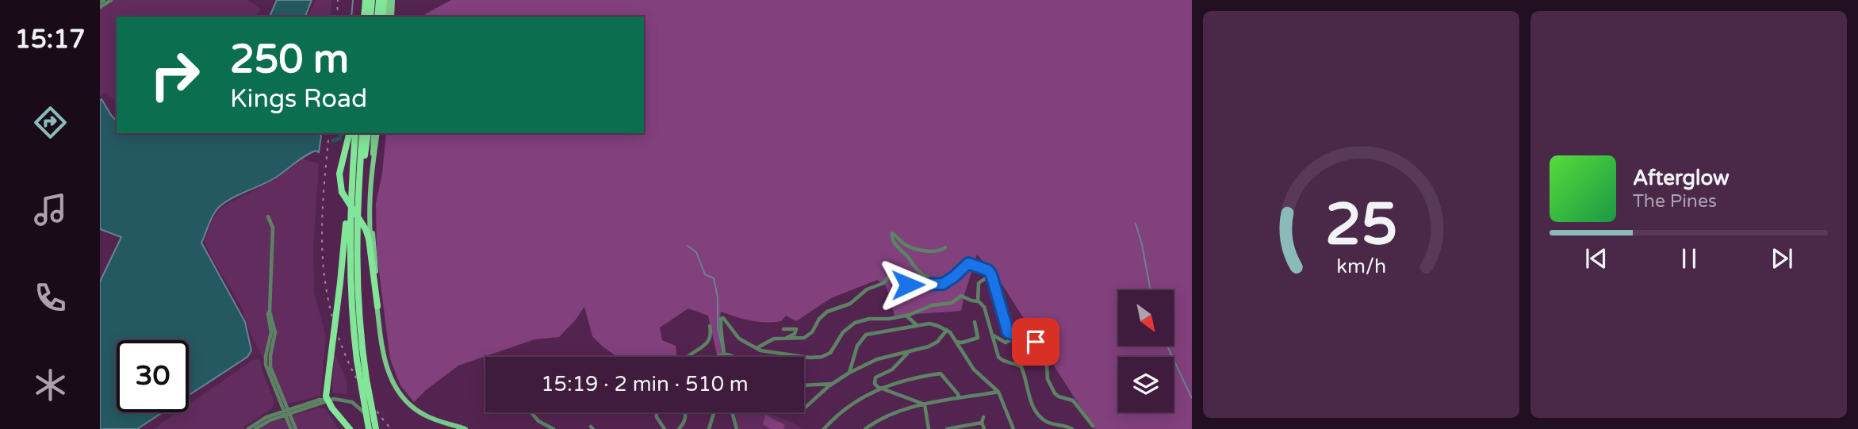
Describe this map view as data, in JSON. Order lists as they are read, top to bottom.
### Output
{
  "north": "bottom right",
  "page": {
    "tabs": "15:17",
    "turn": ["250 m", "Kings Road"],
    "song": ["Afterglow", "The Pines"],
    "limit": "30",
    "trip": "15:19 · 2 min · 510 m",
    "gauge": ["25", "km/h"]
  }
}
